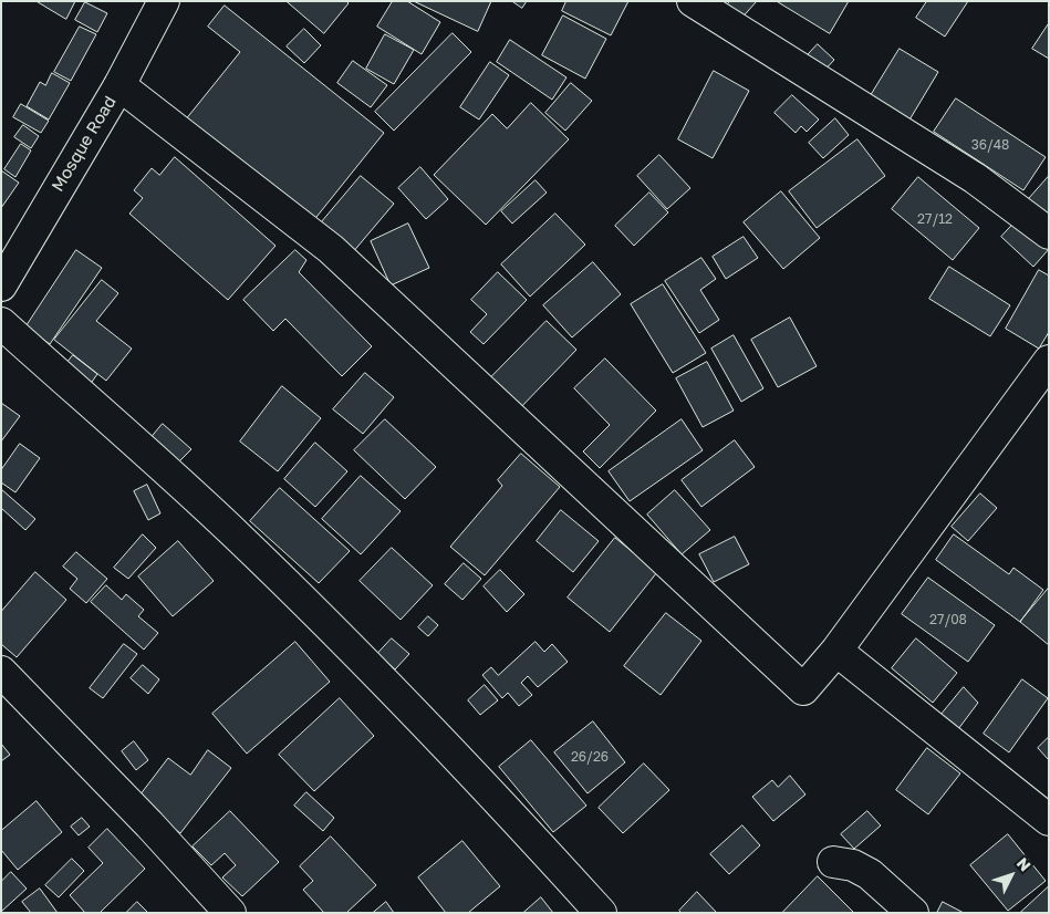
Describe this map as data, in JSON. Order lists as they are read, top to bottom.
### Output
{
  "streets": {
    "street": ["Mosque Road"]
  },
  "house_numbers": [
    "36/48",
    "27/12",
    "27/08",
    "26/26"
  ],
  "north": "top right"
}
